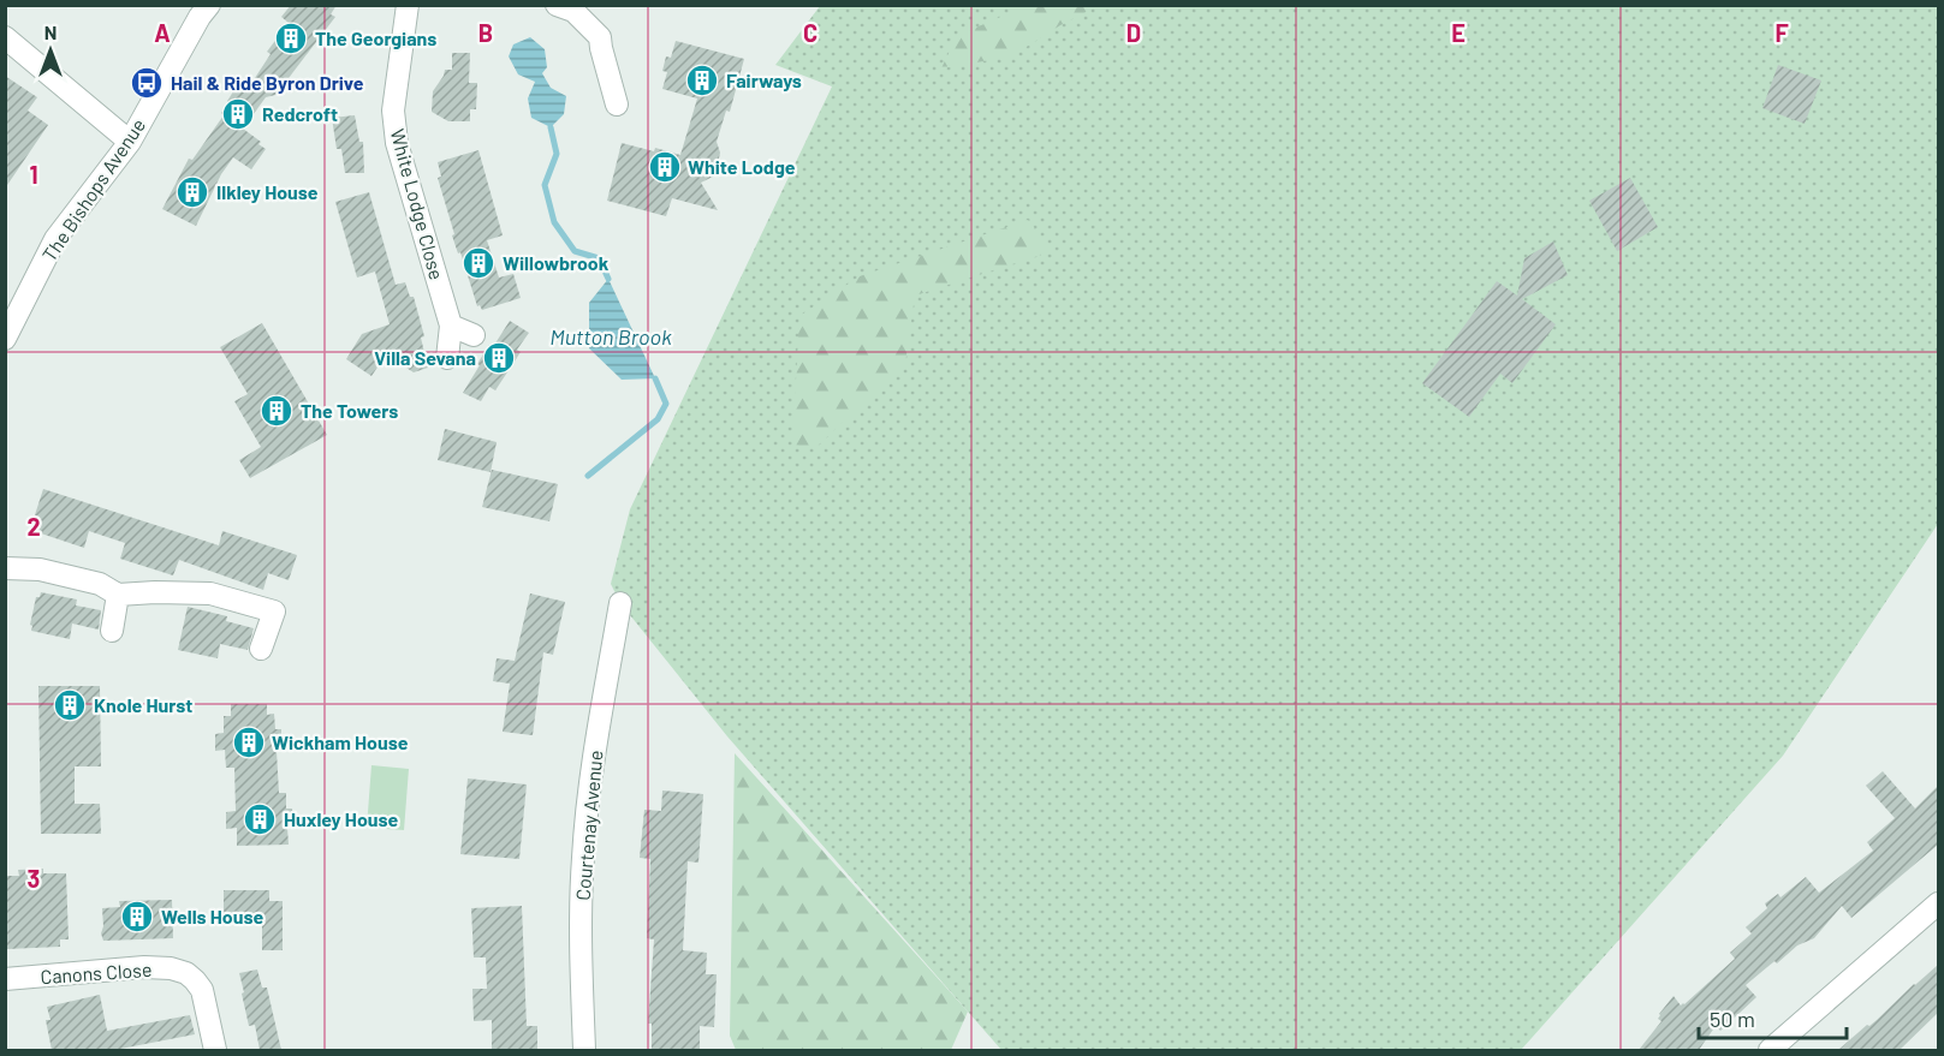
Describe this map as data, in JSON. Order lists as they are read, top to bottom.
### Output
{
  "streets": {
    "street": [
      "The Bishops Avenue",
      "White Lodge Close",
      "Courtenay Avenue",
      "Canons Close"
    ]
  },
  "water": ["Mutton Brook"],
  "places": {
    "building": [
      "The Georgians",
      "Fairways",
      "Redcroft",
      "White Lodge",
      "Ilkley House",
      "Willowbrook",
      "Villa Sevana",
      "The Towers",
      "Knole Hurst",
      "Wickham House",
      "Huxley House",
      "Wells House"
    ],
    "bus stop": ["Hail & Ride Byron Drive"]
  },
  "scale_bar": "50 m",
  "north": "top",
  "grid": {
    "columns": [
      "A",
      "B",
      "C",
      "D",
      "E",
      "F"
    ],
    "rows": ["1", "2", "3"]
  }
}
